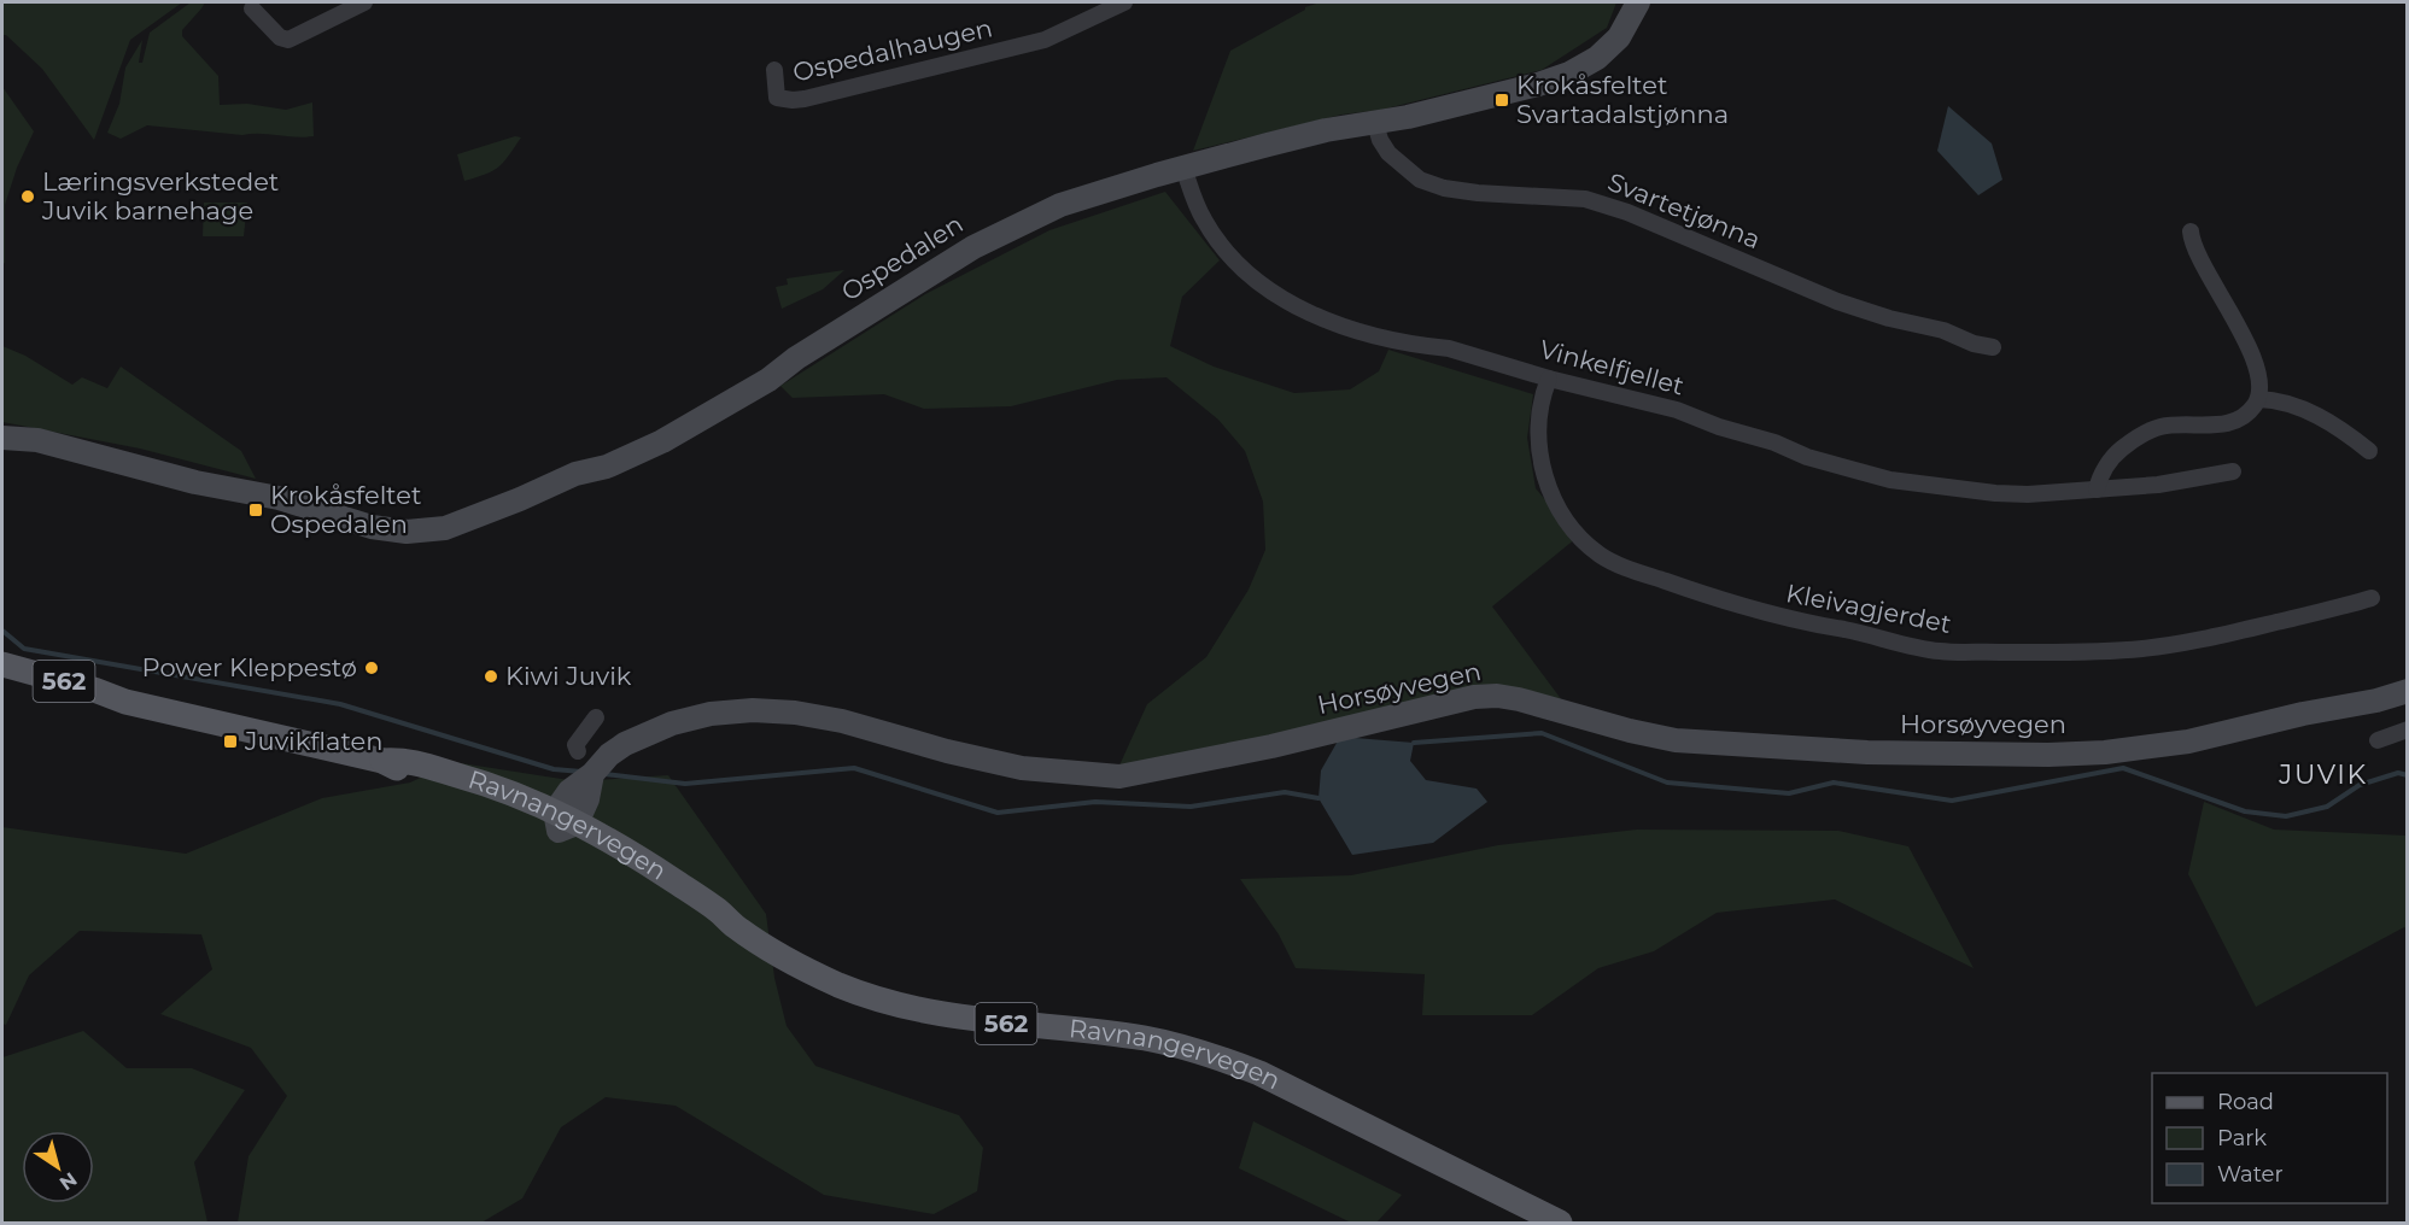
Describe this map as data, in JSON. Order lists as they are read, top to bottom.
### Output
{
  "streets": {
    "main road": [
      "Ospedalen",
      "562",
      "Horsøyvegen",
      "Ravnangervegen"
    ],
    "street": [
      "Ospedalhaugen",
      "Svartetjønna",
      "Vinkelfjellet",
      "Kleivagjerdet"
    ]
  },
  "crossings": [
    ["Svartetjønna", "Ospedalen"],
    ["Ospedalen", "Vinkelfjellet"],
    ["Vinkelfjellet", "Kleivagjerdet"],
    ["Horsøyvegen", "Ravnangervegen"]
  ],
  "districts": ["JUVIK"],
  "places": {
    "transit": ["Krokåsfeltet Svartadalstjønna", "Krokåsfeltet Ospedalen", "Juvikflaten"],
    "other": ["Læringsverkstedet Juvik barnehage", "Power Kleppestø", "Kiwi Juvik"]
  },
  "legend": ["Road", "Park", "Water"],
  "north": "bottom right"
}
